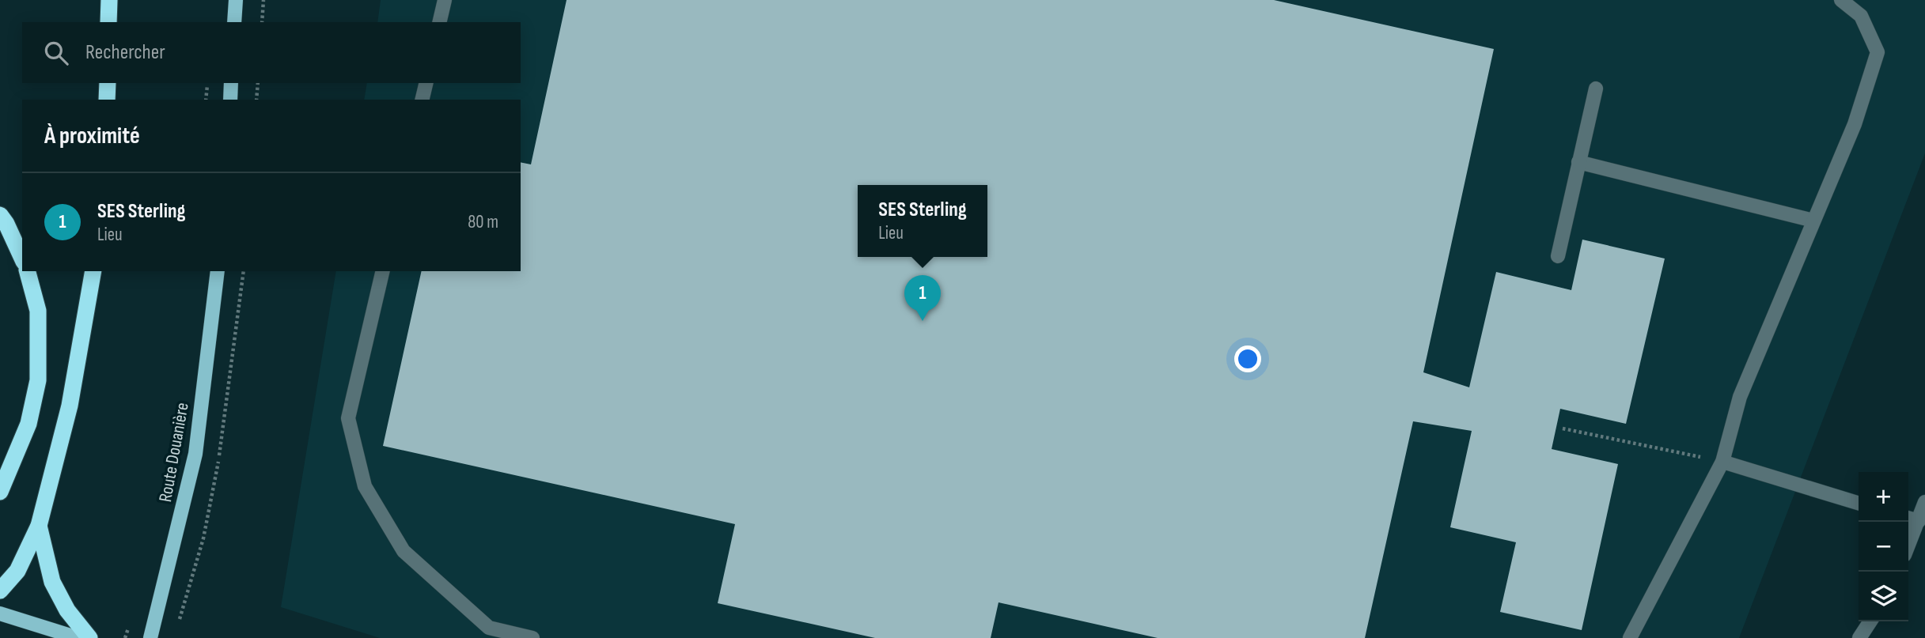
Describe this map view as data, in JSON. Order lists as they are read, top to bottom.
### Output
{
  "streets": {
    "main road": ["Route Douanière"]
  },
  "page": {
    "search": "Rechercher",
    "heading": "À proximité",
    "list": [
      {
        "mark": "1",
        "name": "SES Sterling",
        "note": "Lieu",
        "value": "80 m"
      }
    ],
    "popup": ["SES Sterling", "Lieu"],
    "pins": "1",
    "map_buttons": ["+", "−"]
  }
}
